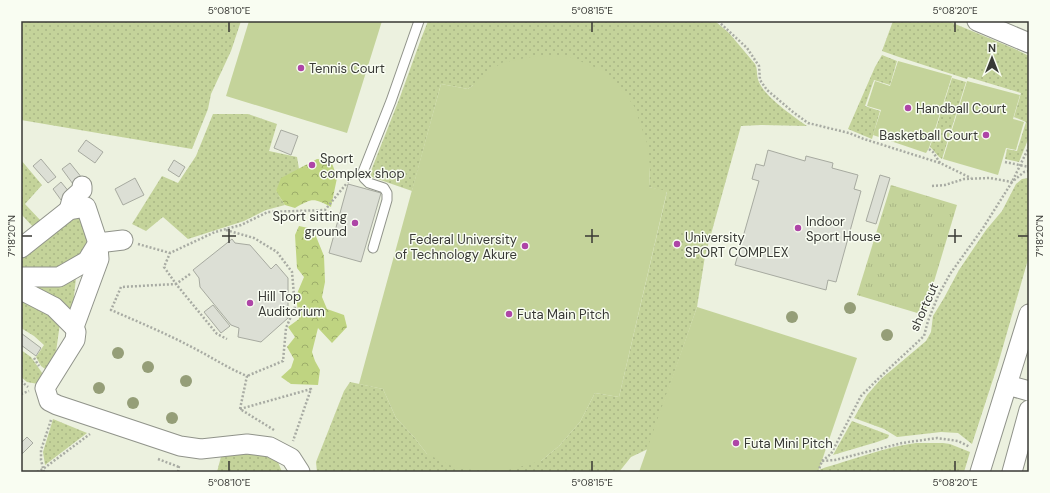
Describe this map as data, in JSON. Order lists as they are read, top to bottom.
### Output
{
  "streets": {
    "path": ["shortcut"]
  },
  "places": [
    "Tennis Court",
    "Handball Court",
    "Basketball Court",
    "Sport complex shop",
    "Sport sitting ground",
    "Indoor Sport House",
    "University SPORT COMPLEX",
    "Federal University of Technology Akure",
    "Hill Top Auditorium",
    "Futa Main Pitch",
    "Futa Mini Pitch"
  ],
  "north": "top",
  "coordinates": [
    "5°08'10\"E",
    "5°08'15\"E",
    "5°08'20\"E",
    "7°18'20\"N"
  ]
}
